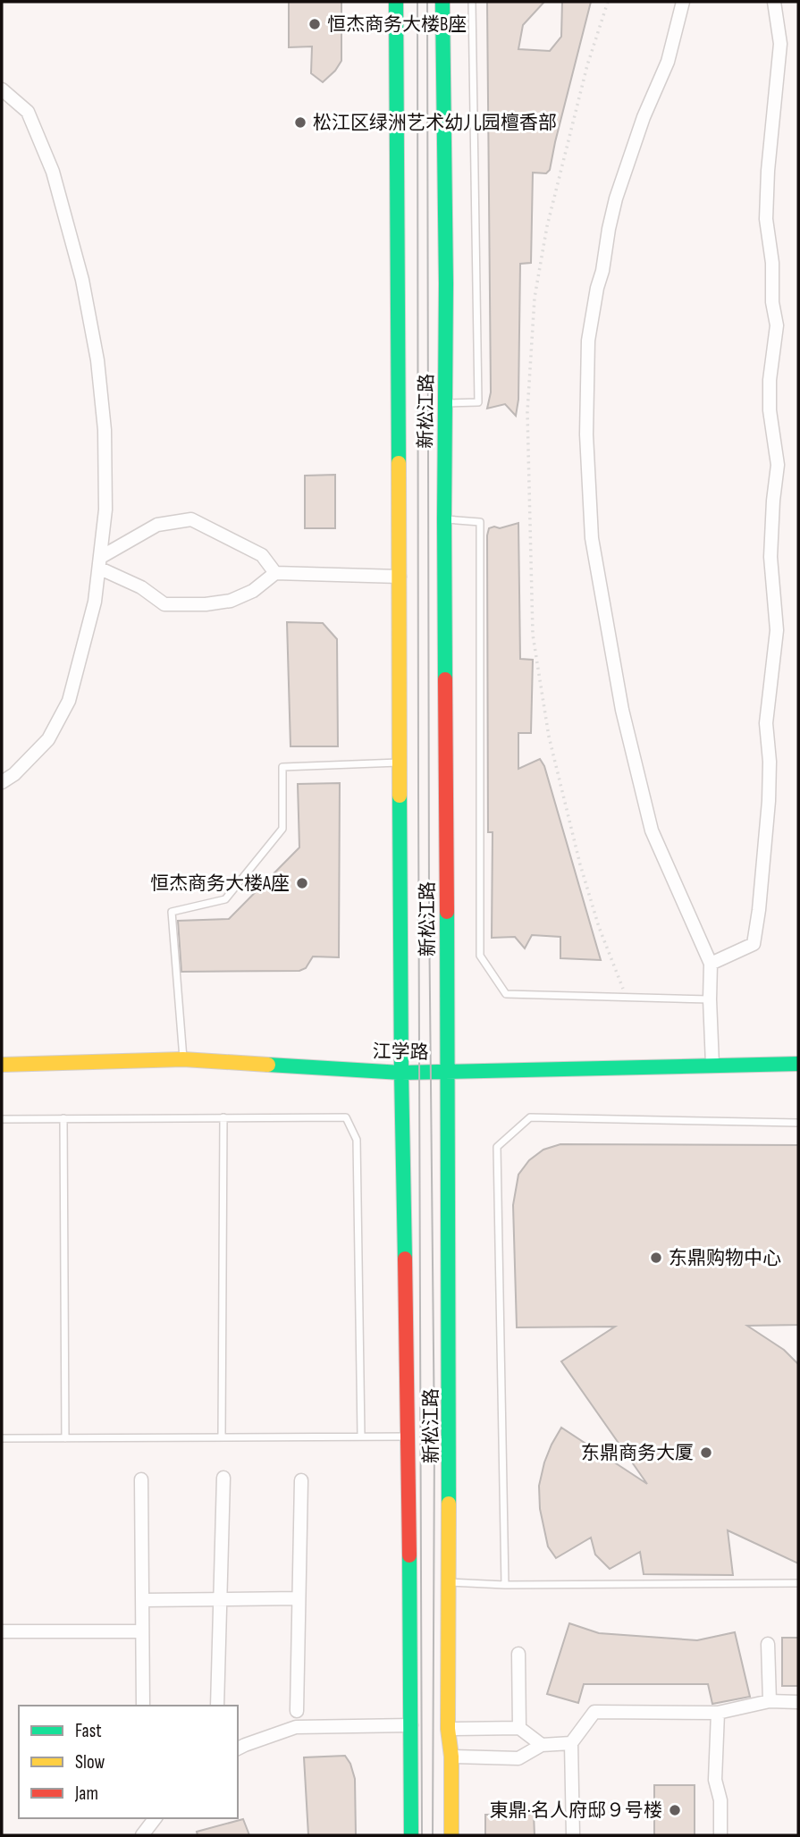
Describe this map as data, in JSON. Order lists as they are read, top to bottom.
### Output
{
  "streets": {
    "main road": ["新松江路", "江学路"]
  },
  "crossings": [
    ["新松江路", "江学路"]
  ],
  "places": [
    "恒杰商务大楼B座",
    "松江区绿洲艺术幼儿园檀香部",
    "恒杰商务大楼A座",
    "东鼎购物中心",
    "东鼎商务大厦",
    "東鼎·名人府邸９号楼"
  ],
  "legend": ["Fast", "Slow", "Jam"]
}
